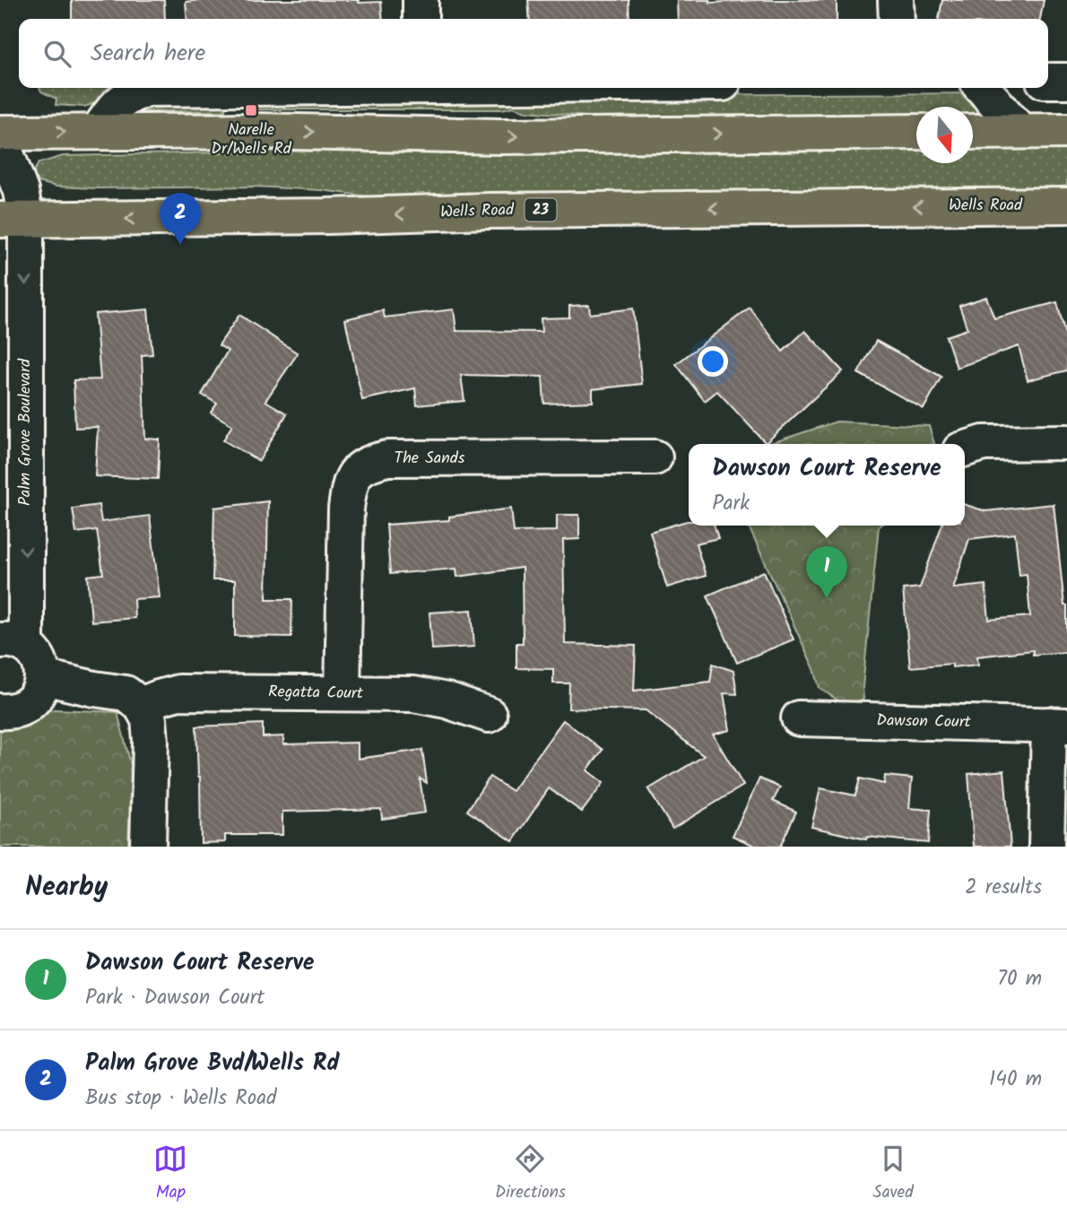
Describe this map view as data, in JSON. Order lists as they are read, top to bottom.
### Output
{
  "streets": {
    "main road": ["Wells Road", "23"],
    "street": [
      "Palm Grove Boulevard",
      "The Sands",
      "Regatta Court",
      "Dawson Court"
    ]
  },
  "crossings": [
    ["Wells Road", "Palm Grove Boulevard"],
    ["The Sands", "Regatta Court"]
  ],
  "one_way": ["Palm Grove Boulevard"],
  "places": {
    "transit": ["Narelle Dr/Wells Rd"]
  },
  "north": "bottom",
  "page": {
    "search": "Search here",
    "pins": ["2", "1"],
    "popup": ["Dawson Court Reserve", "Park"],
    "heading": ["Nearby", "2 results"],
    "list": [
      {
        "mark": "1",
        "name": "Dawson Court Reserve",
        "note": "Park · Dawson Court",
        "value": "70 m"
      },
      {
        "mark": "2",
        "name": "Palm Grove Bvd/Wells Rd",
        "note": "Bus stop · Wells Road",
        "value": "140 m"
      }
    ],
    "nav": ["Map", "Directions", "Saved"]
  }
}
